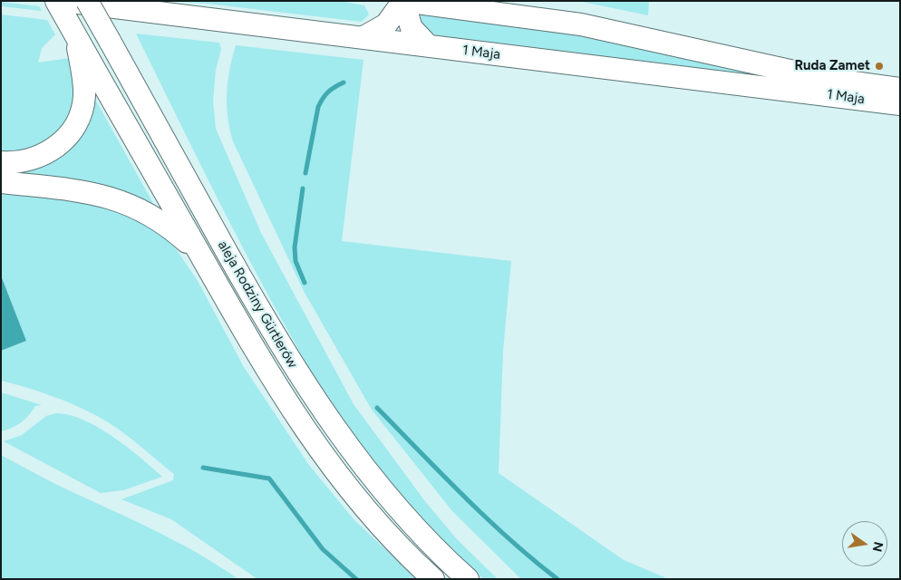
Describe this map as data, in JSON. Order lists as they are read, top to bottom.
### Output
{
  "streets": {
    "main road": ["1 Maja", "aleja Rodziny Gürtlerów"]
  },
  "places": ["Ruda Zamet"],
  "north": "right"
}
